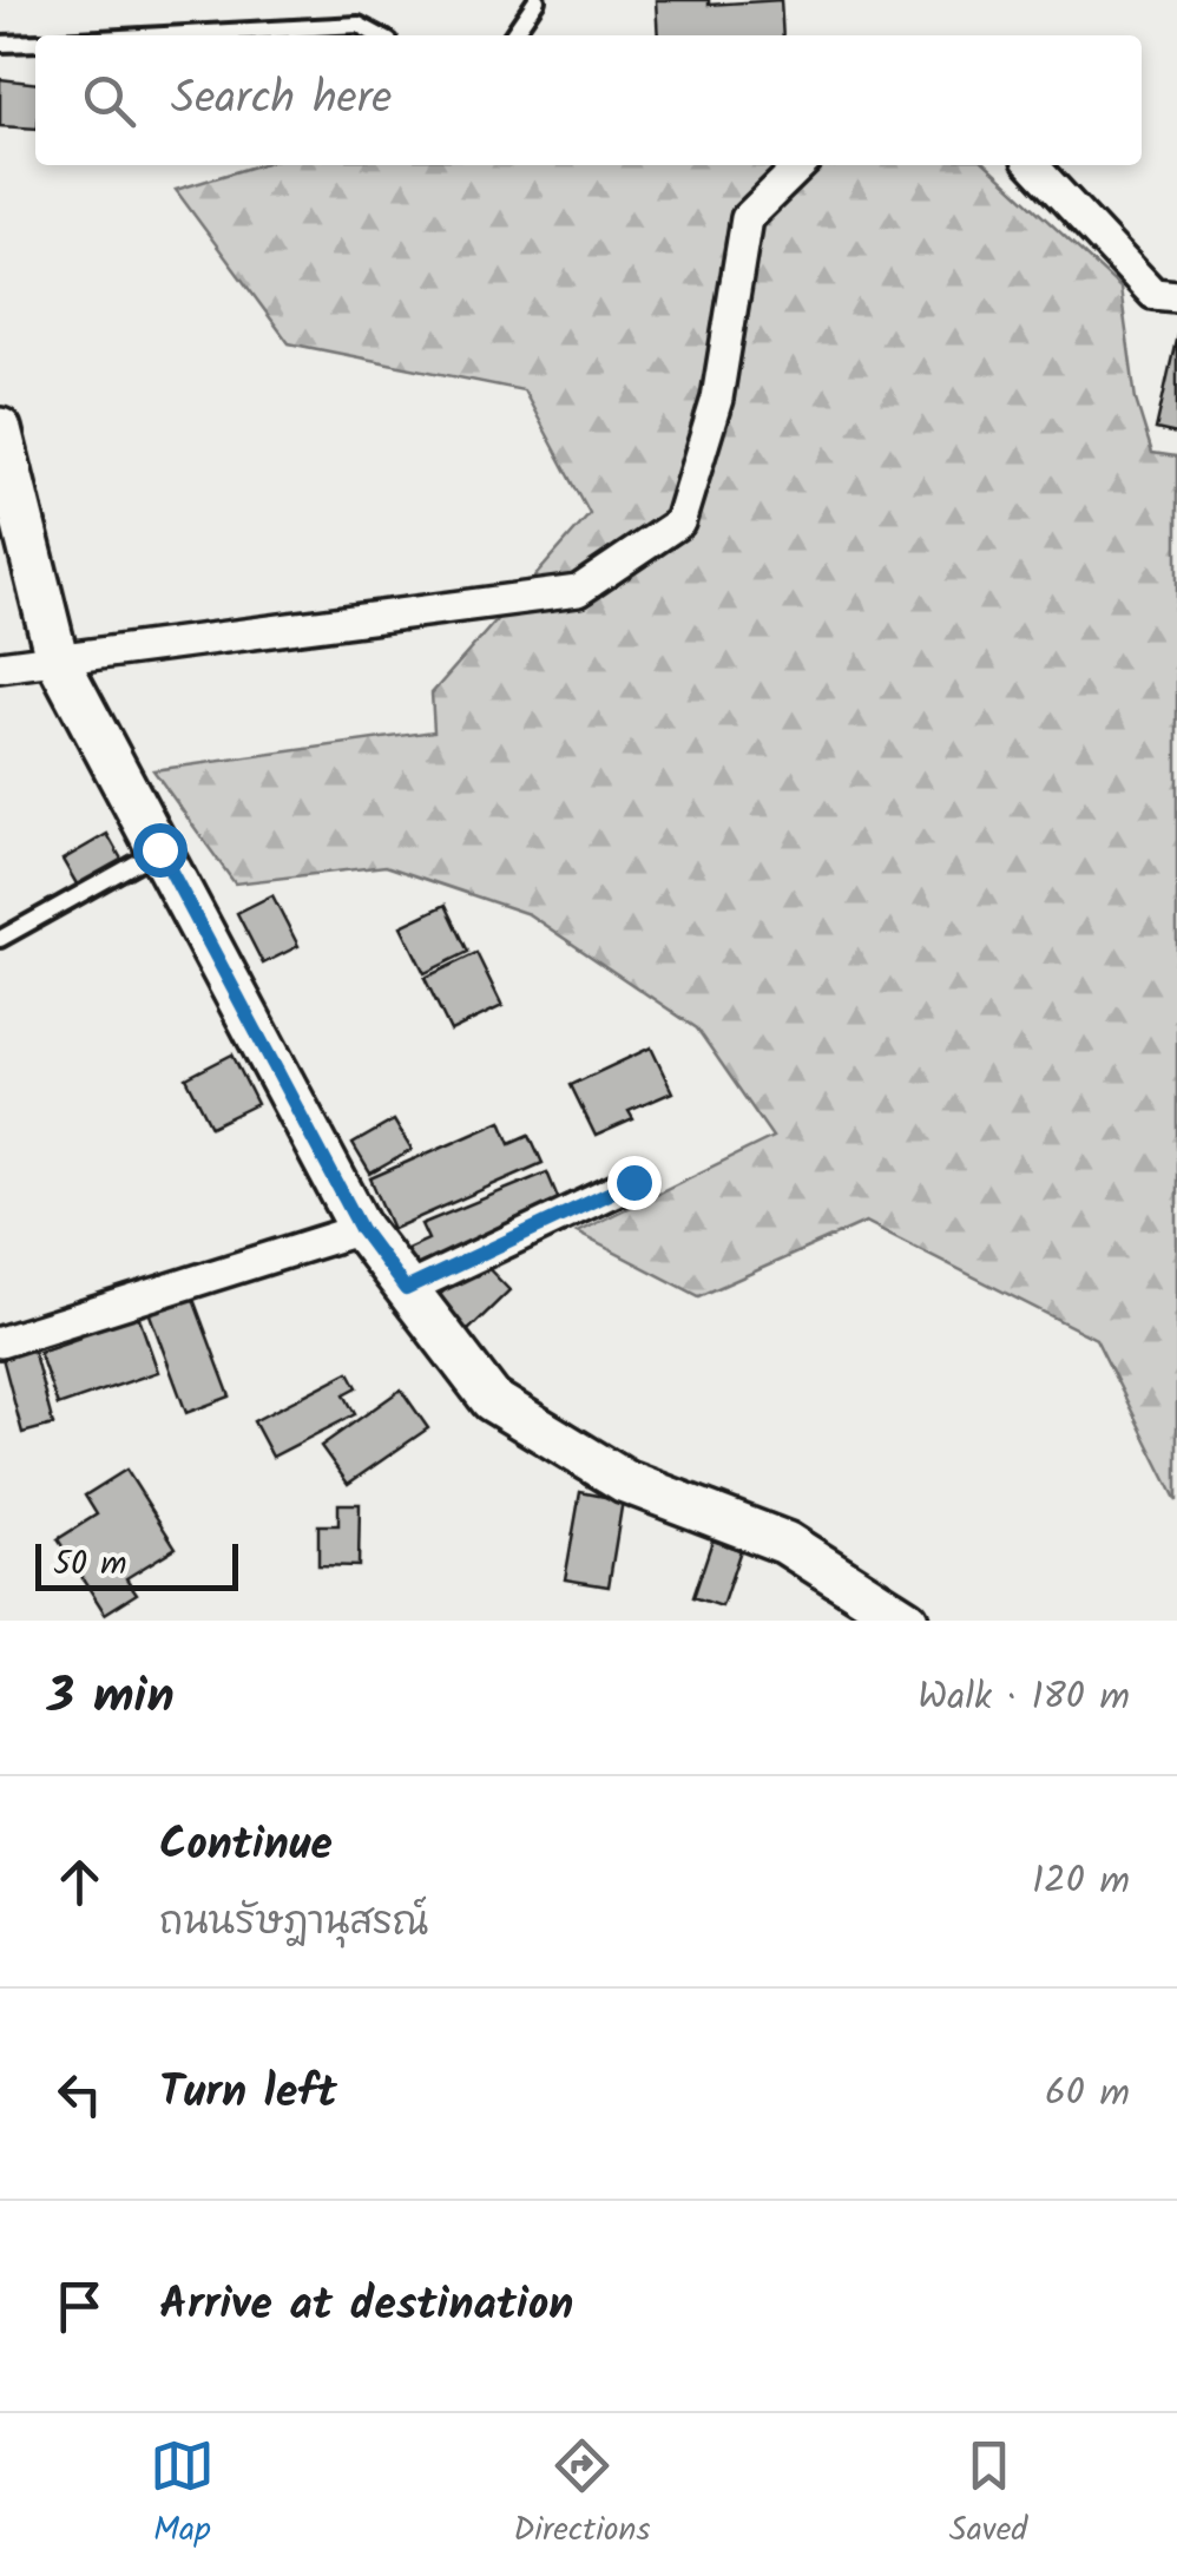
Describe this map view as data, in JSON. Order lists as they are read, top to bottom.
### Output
{
  "scale_bar": "50 m",
  "page": {
    "search": "Search here",
    "scale": "50 m",
    "heading": ["3 min", "Walk · 180 m"],
    "list": [
      ["Continue", "ถนนรัษฎานุสรณ์", "120 m"],
      ["Turn left", "60 m"],
      "Arrive at destination"
    ],
    "nav": ["Map", "Directions", "Saved"]
  }
}
